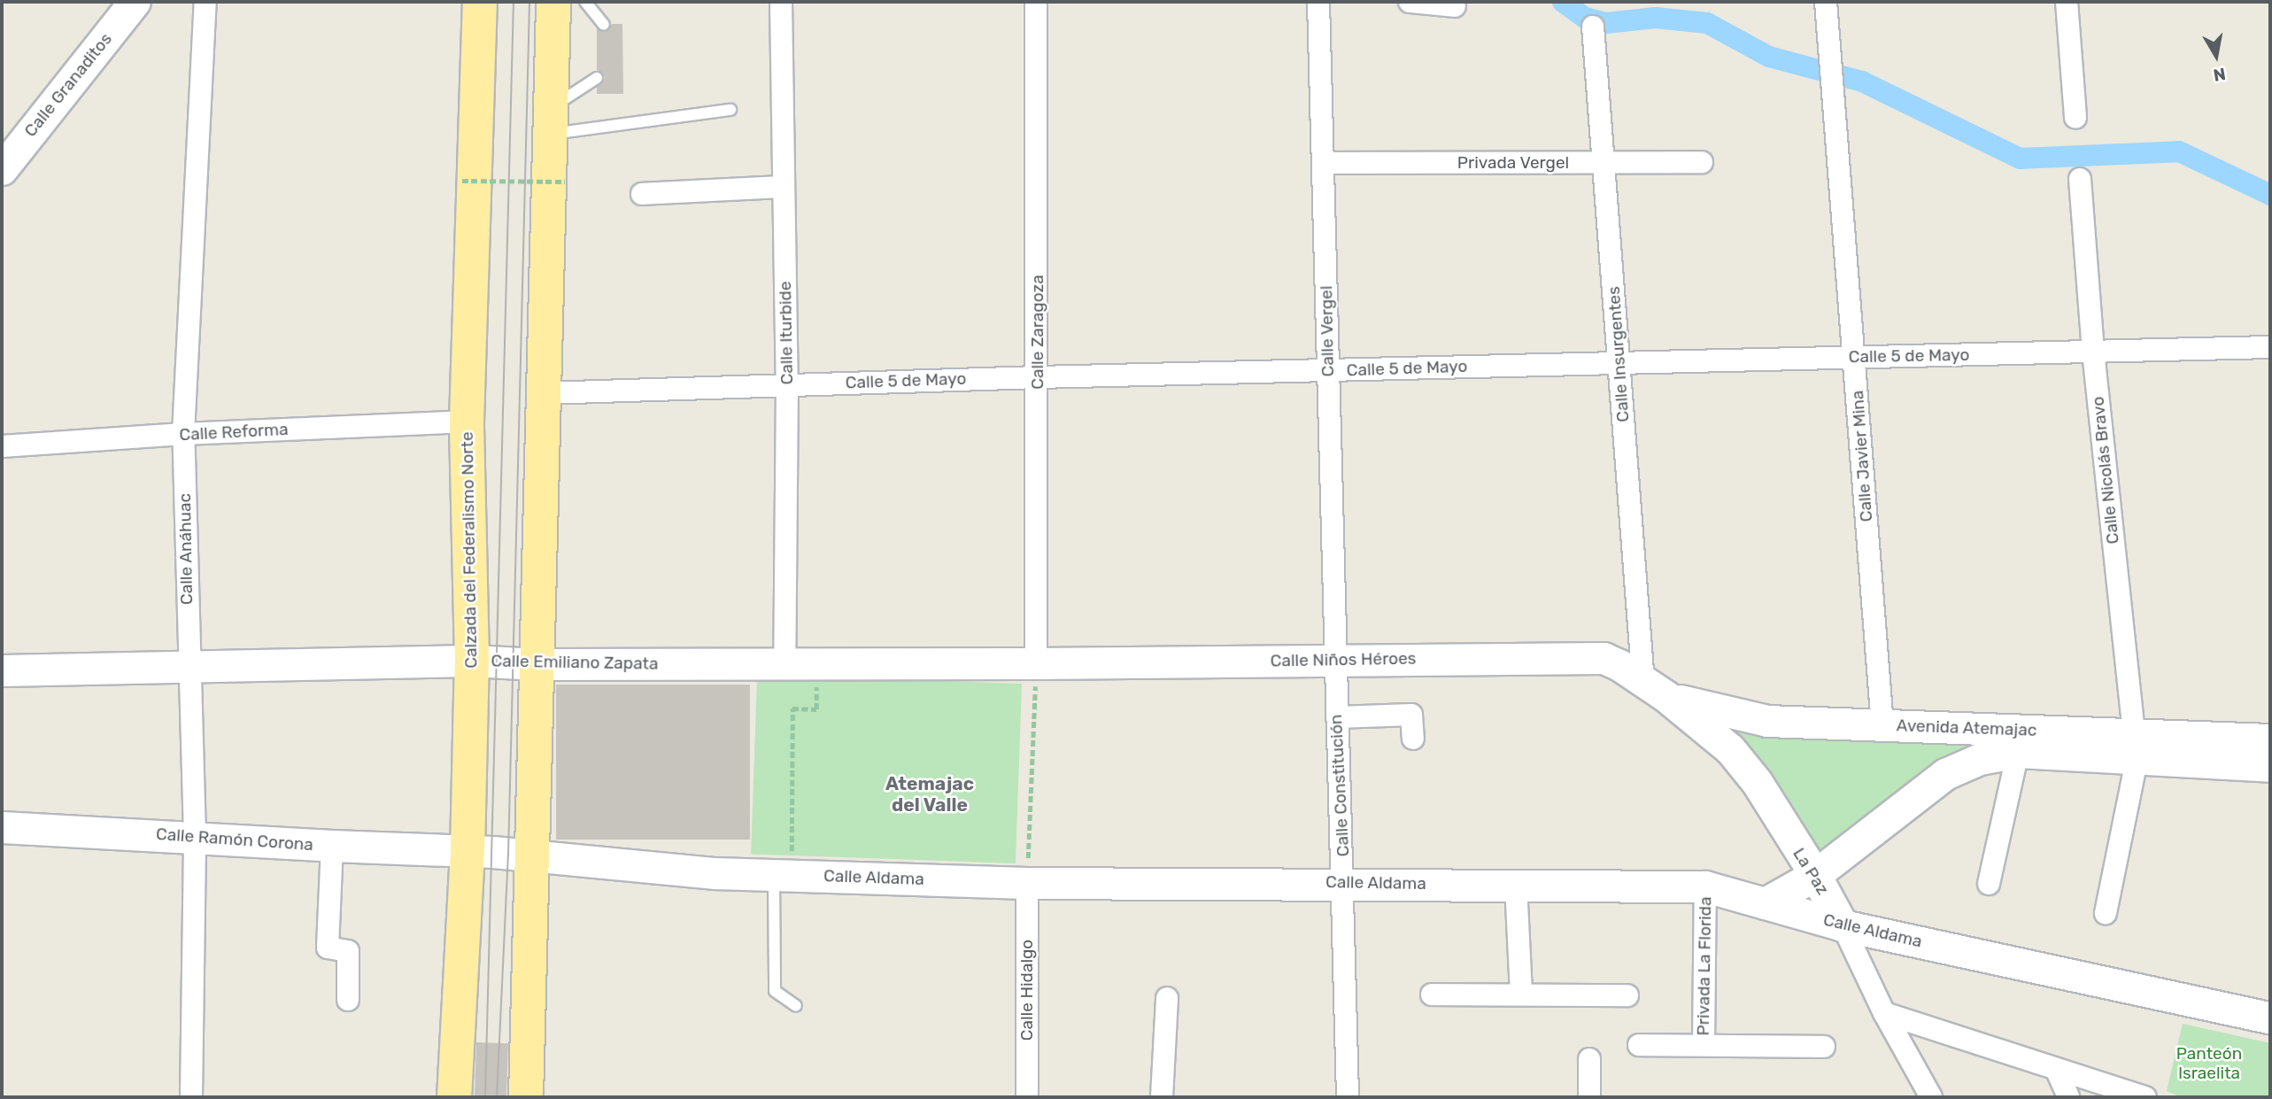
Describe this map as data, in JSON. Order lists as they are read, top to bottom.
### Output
{
  "streets": {
    "main road": ["Calzada del Federalismo Norte"],
    "street": [
      "Calle Granaditos",
      "Privada Vergel",
      "Calle Vergel",
      "Calle Zaragoza",
      "Calle Iturbide",
      "Calle Insurgentes",
      "Calle 5 de Mayo",
      "Calle Reforma",
      "Calle Javier Mina",
      "Calle Nicolás Bravo",
      "Calle Anáhuac",
      "Calle Niños Héroes",
      "Calle Emiliano Zapata",
      "Avenida Atemajac",
      "Calle Constitución",
      "Calle Ramón Corona",
      "La Paz",
      "Calle Aldama",
      "Privada La Florida",
      "Calle Hidalgo"
    ]
  },
  "crossings": [
    ["Privada Vergel", "Calle Vergel"],
    ["Privada Vergel", "Calle Insurgentes"],
    ["Calle Vergel", "Calle 5 de Mayo"],
    ["Calle Vergel", "Calle Niños Héroes"],
    ["Calle Vergel", "Calle Constitución"],
    ["Calle Zaragoza", "Calle 5 de Mayo"],
    ["Calle Zaragoza", "Calle Niños Héroes"],
    ["Calle Zaragoza", "Calle Emiliano Zapata"],
    ["Calle Iturbide", "Calle 5 de Mayo"],
    ["Calle Iturbide", "Calle Emiliano Zapata"],
    ["Calle Insurgentes", "Calle 5 de Mayo"],
    ["Calle Insurgentes", "Calle Niños Héroes"],
    ["Calle Insurgentes", "Avenida Atemajac"],
    ["Calle Insurgentes", "La Paz"],
    ["Calle 5 de Mayo", "Calle Javier Mina"],
    ["Calle 5 de Mayo", "Calle Nicolás Bravo"],
    ["Calle Reforma", "Calle Anáhuac"],
    ["Calle Reforma", "Calzada del Federalismo Norte"],
    ["Calle Javier Mina", "Avenida Atemajac"],
    ["Calle Nicolás Bravo", "Avenida Atemajac"],
    ["Calle Anáhuac", "Calle Emiliano Zapata"],
    ["Calle Anáhuac", "Calle Ramón Corona"],
    ["Calzada del Federalismo Norte", "Calle Emiliano Zapata"],
    ["Calzada del Federalismo Norte", "Calle Ramón Corona"],
    ["Calzada del Federalismo Norte", "Calle Aldama"],
    ["Calle Niños Héroes", "Calle Emiliano Zapata"],
    ["Calle Niños Héroes", "Avenida Atemajac"],
    ["Calle Niños Héroes", "Calle Constitución"],
    ["Calle Niños Héroes", "La Paz"],
    ["Avenida Atemajac", "La Paz"],
    ["Avenida Atemajac", "Calle Aldama"],
    ["Calle Constitución", "Calle Aldama"],
    ["Calle Ramón Corona", "Calle Aldama"],
    ["La Paz", "Calle Aldama"],
    ["Calle Aldama", "Privada La Florida"],
    ["Calle Aldama", "Calle Hidalgo"]
  ],
  "districts": ["Atemajac del Valle"],
  "parks": ["Panteón Israelita"],
  "north": "bottom"
}
